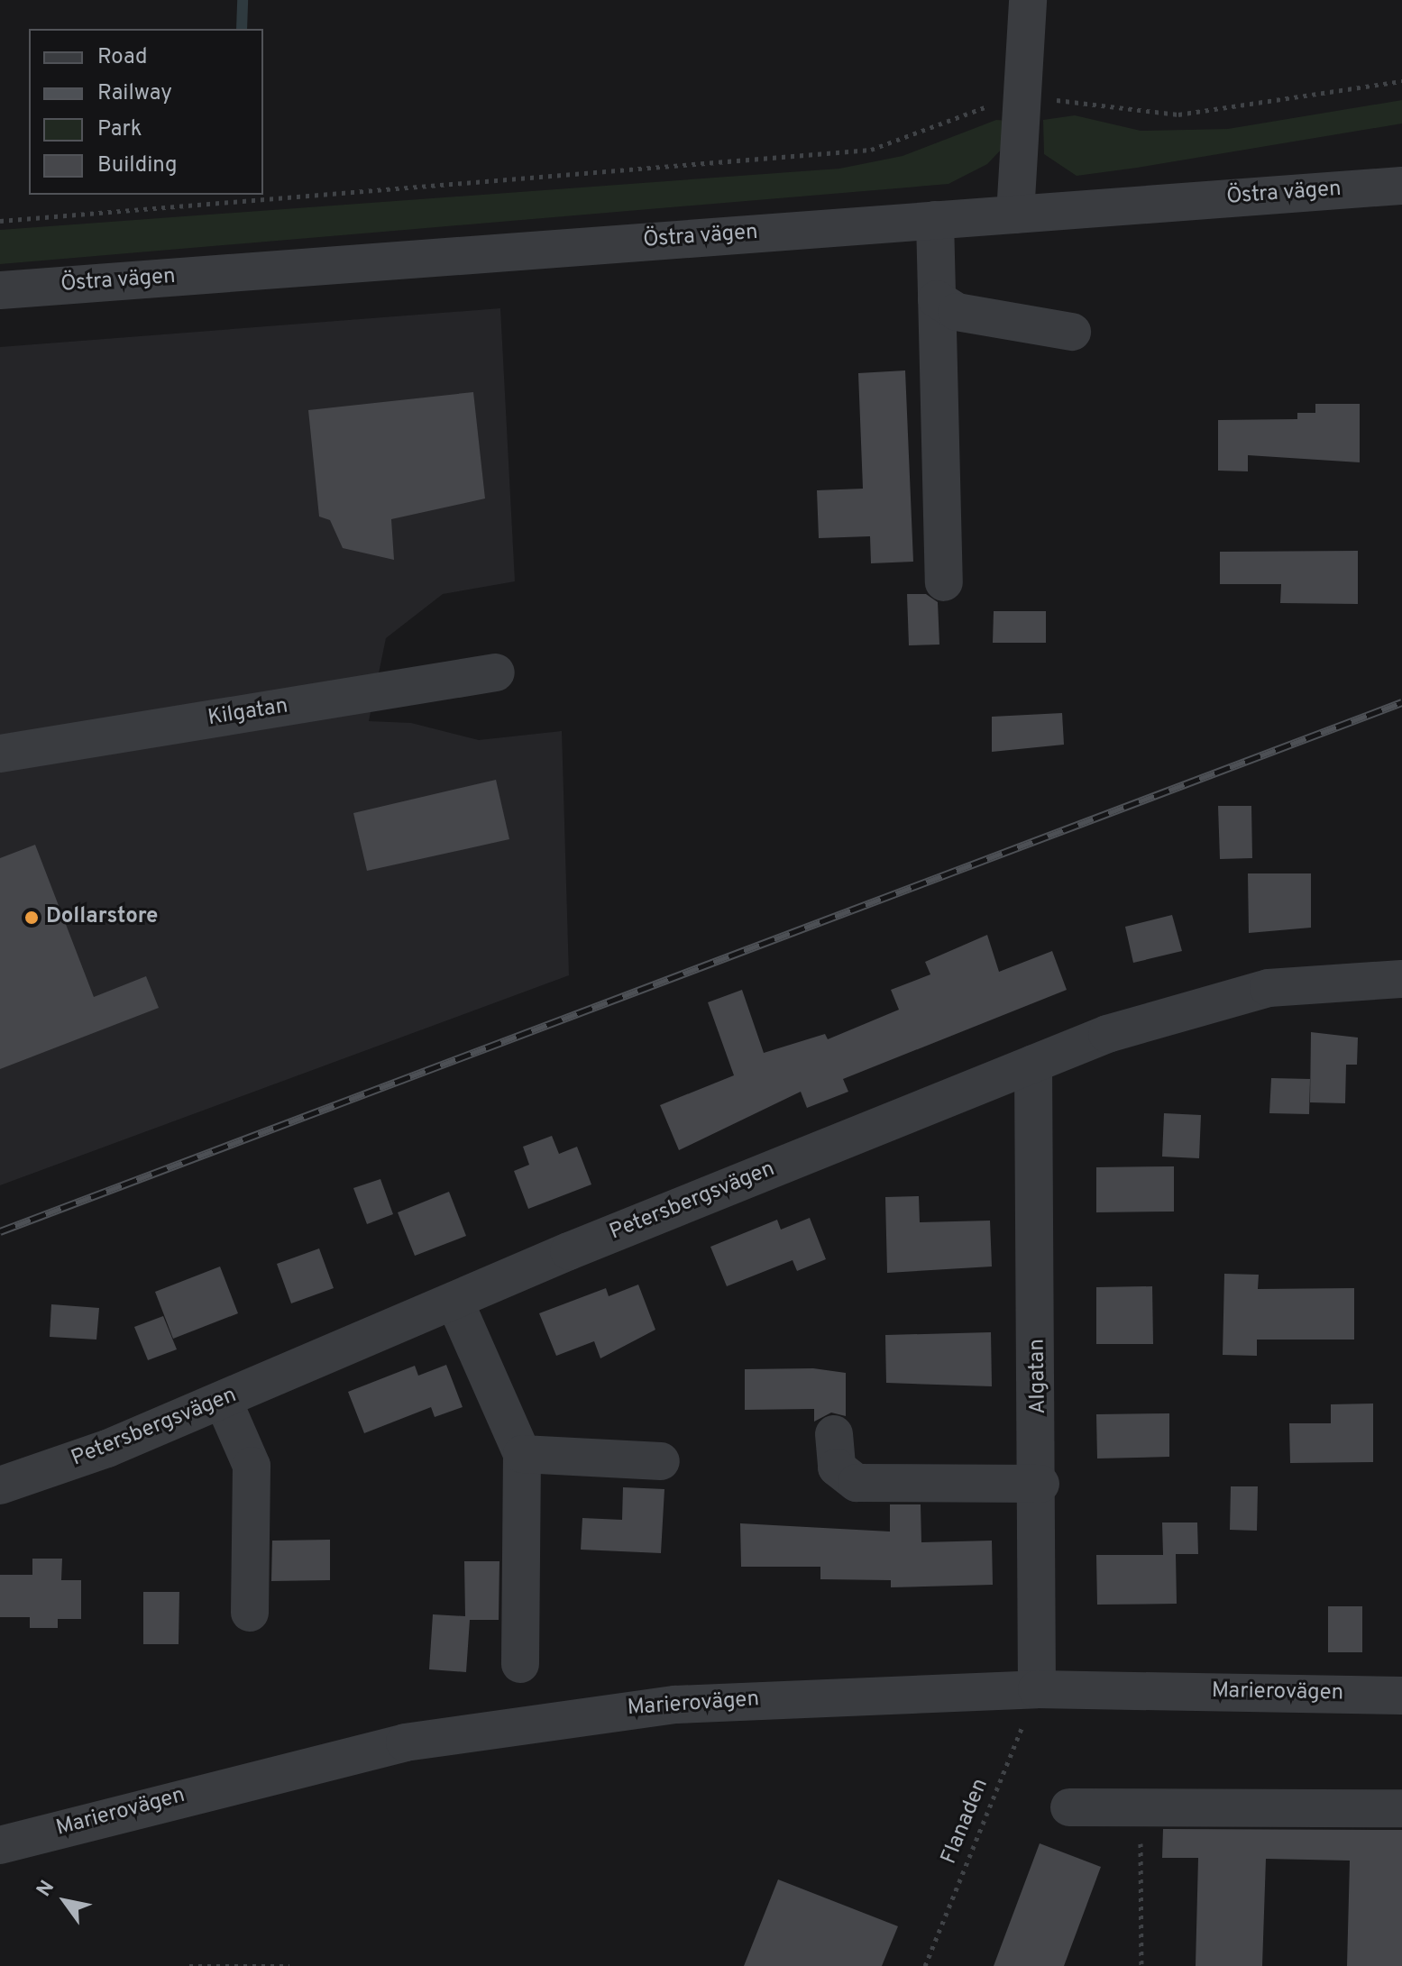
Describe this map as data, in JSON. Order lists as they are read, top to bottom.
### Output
{
  "streets": {
    "street": [
      "Östra vägen",
      "Kilgatan",
      "Petersbergsvägen",
      "Algatan",
      "Marierovägen"
    ],
    "path": ["Flanaden"]
  },
  "crossings": [
    ["Petersbergsvägen", "Algatan"],
    ["Algatan", "Marierovägen"],
    ["Algatan", "Flanaden"],
    ["Marierovägen", "Flanaden"]
  ],
  "places": ["Dollarstore"],
  "legend": [
    "Road",
    "Railway",
    "Park",
    "Building"
  ],
  "north": "top left"
}
